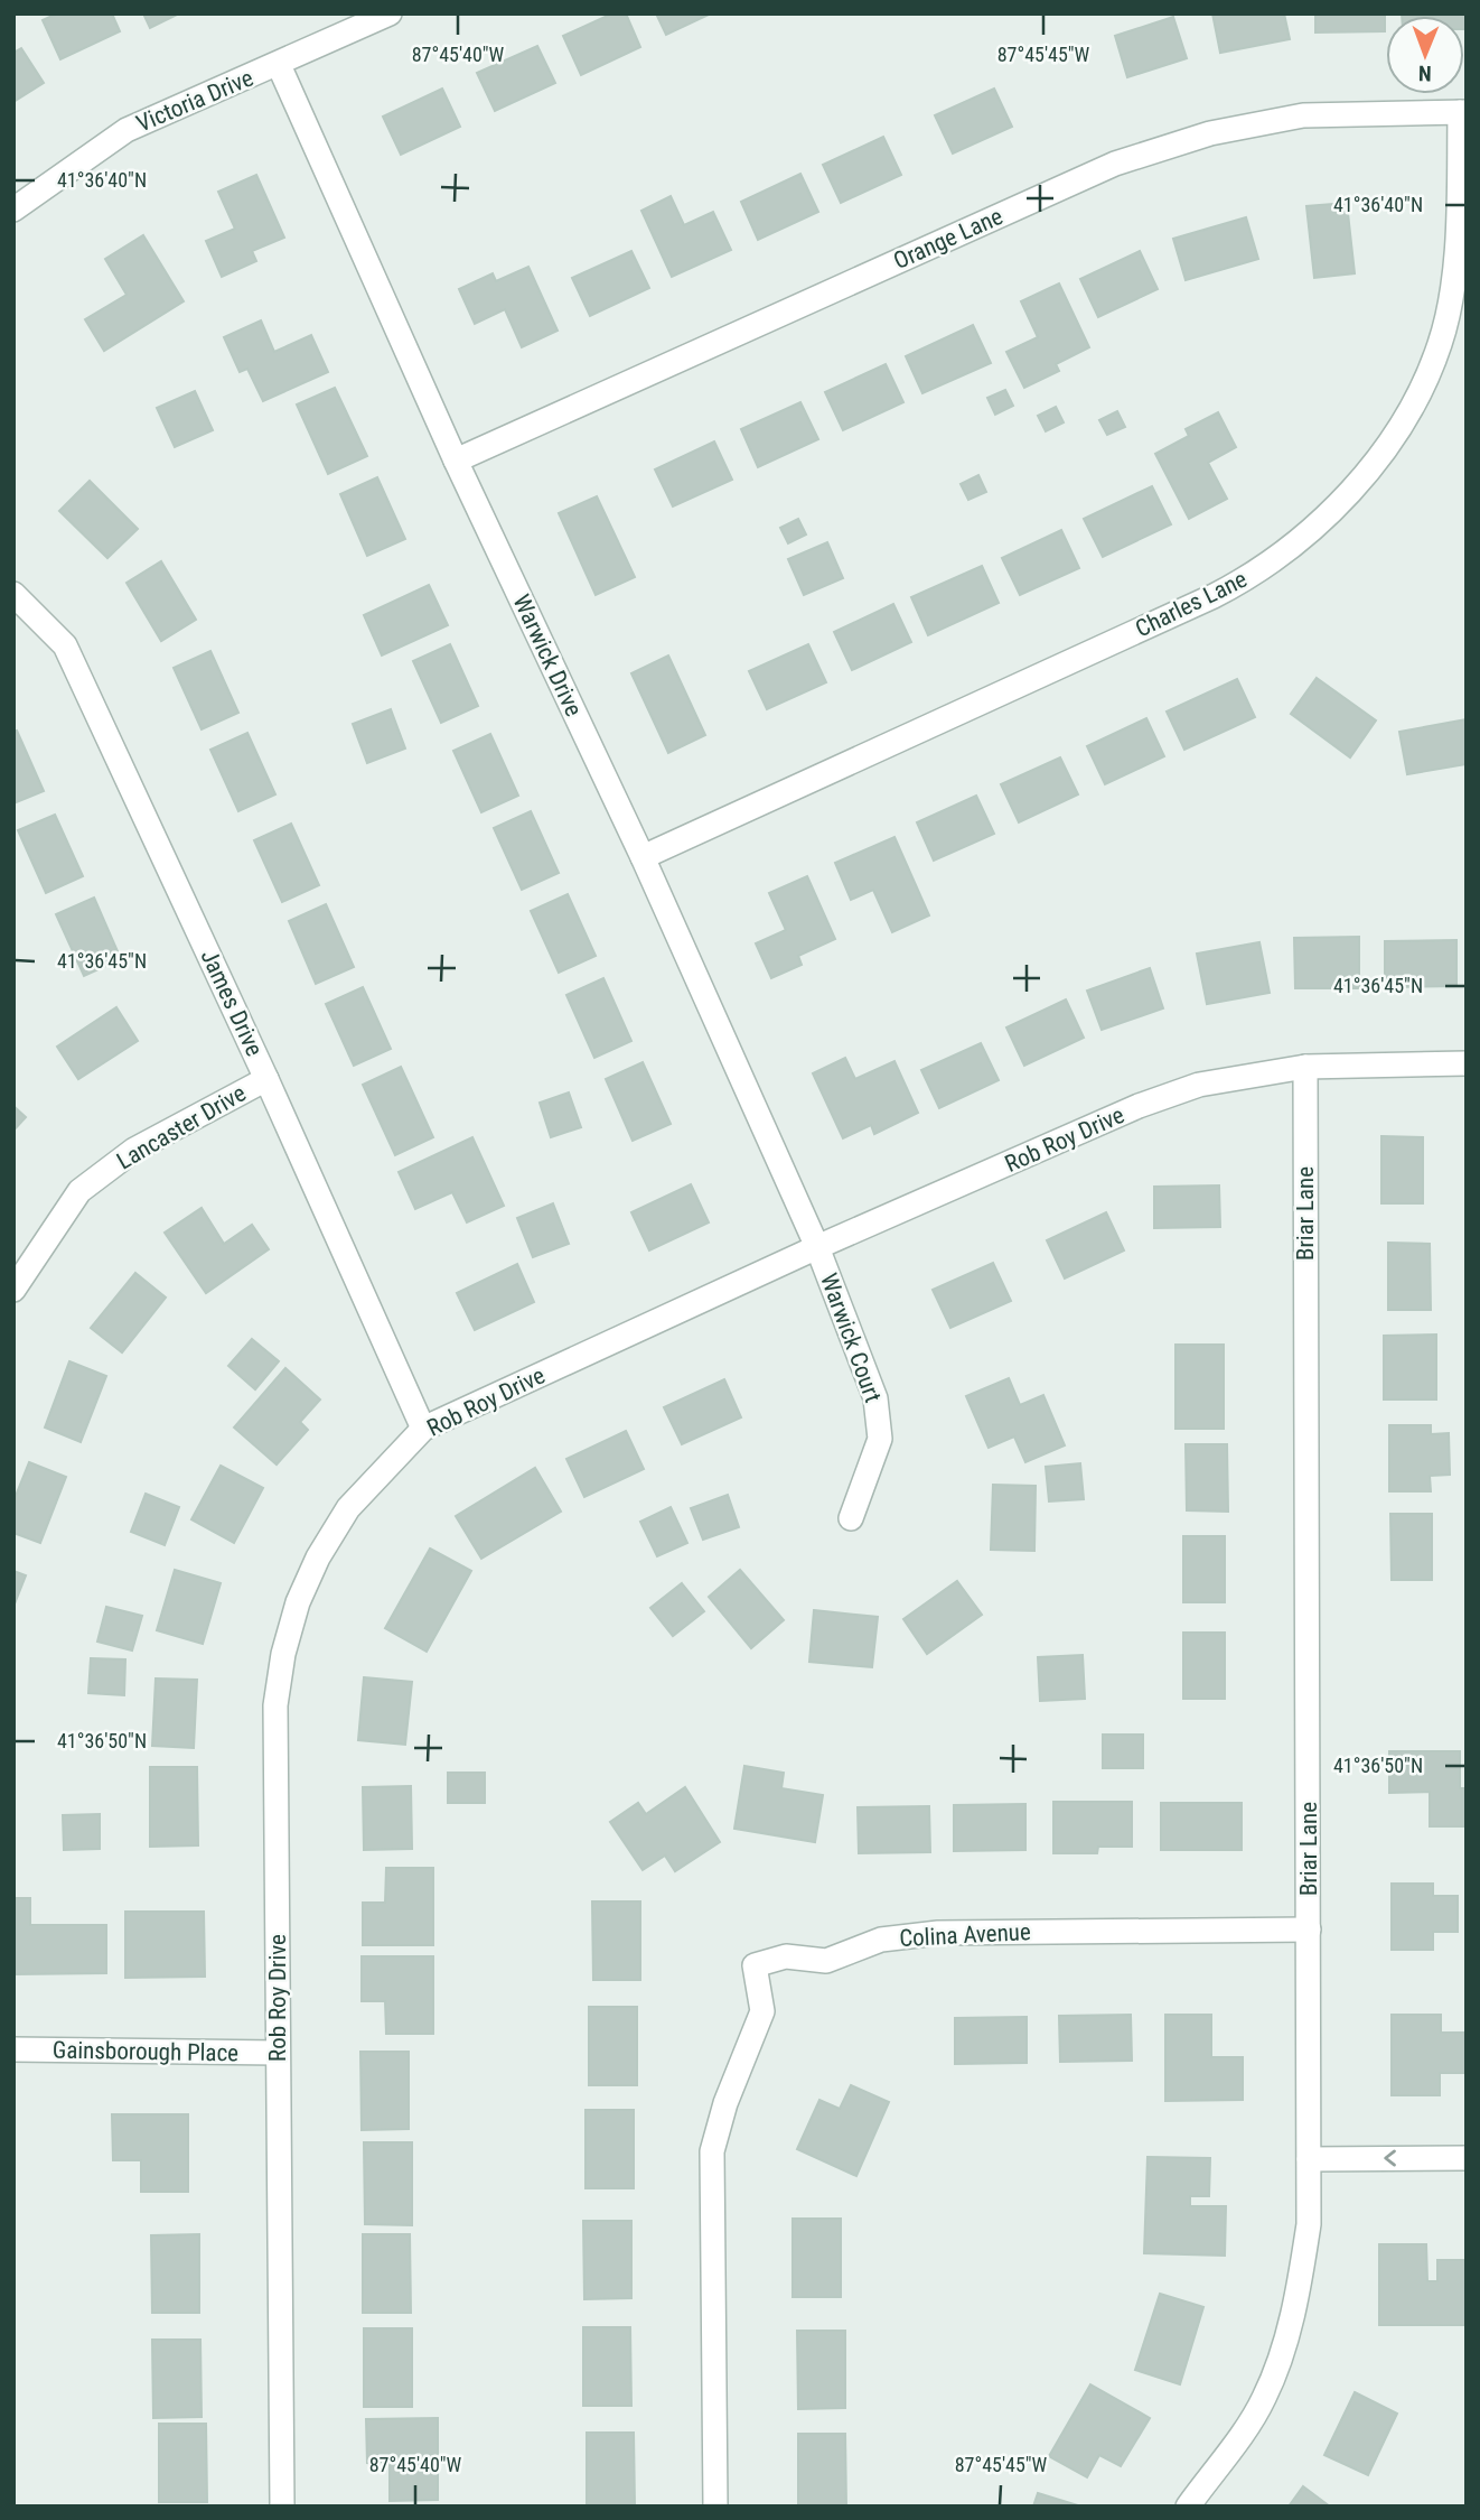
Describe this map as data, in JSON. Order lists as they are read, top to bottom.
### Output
{
  "streets": {
    "street": [
      "Victoria Drive",
      "Orange Lane",
      "Charles Lane",
      "Warwick Drive",
      "James Drive",
      "Lancaster Drive",
      "Rob Roy Drive",
      "Briar Lane",
      "Warwick Court",
      "Colina Avenue",
      "Gainsborough Place"
    ]
  },
  "crossings": [
    ["Victoria Drive", "Warwick Drive"],
    ["Orange Lane", "Charles Lane"],
    ["Orange Lane", "Warwick Drive"],
    ["Charles Lane", "Warwick Drive"],
    ["Warwick Drive", "Rob Roy Drive"],
    ["Warwick Drive", "Warwick Court"],
    ["James Drive", "Lancaster Drive"],
    ["James Drive", "Rob Roy Drive"],
    ["Rob Roy Drive", "Briar Lane"],
    ["Rob Roy Drive", "Warwick Court"],
    ["Rob Roy Drive", "Gainsborough Place"],
    ["Briar Lane", "Colina Avenue"]
  ],
  "north": "bottom",
  "coordinates": [
    "87°45'40\"W",
    "87°45'45\"W",
    "41°36'40\"N",
    "41°36'45\"N",
    "41°36'50\"N"
  ]
}
